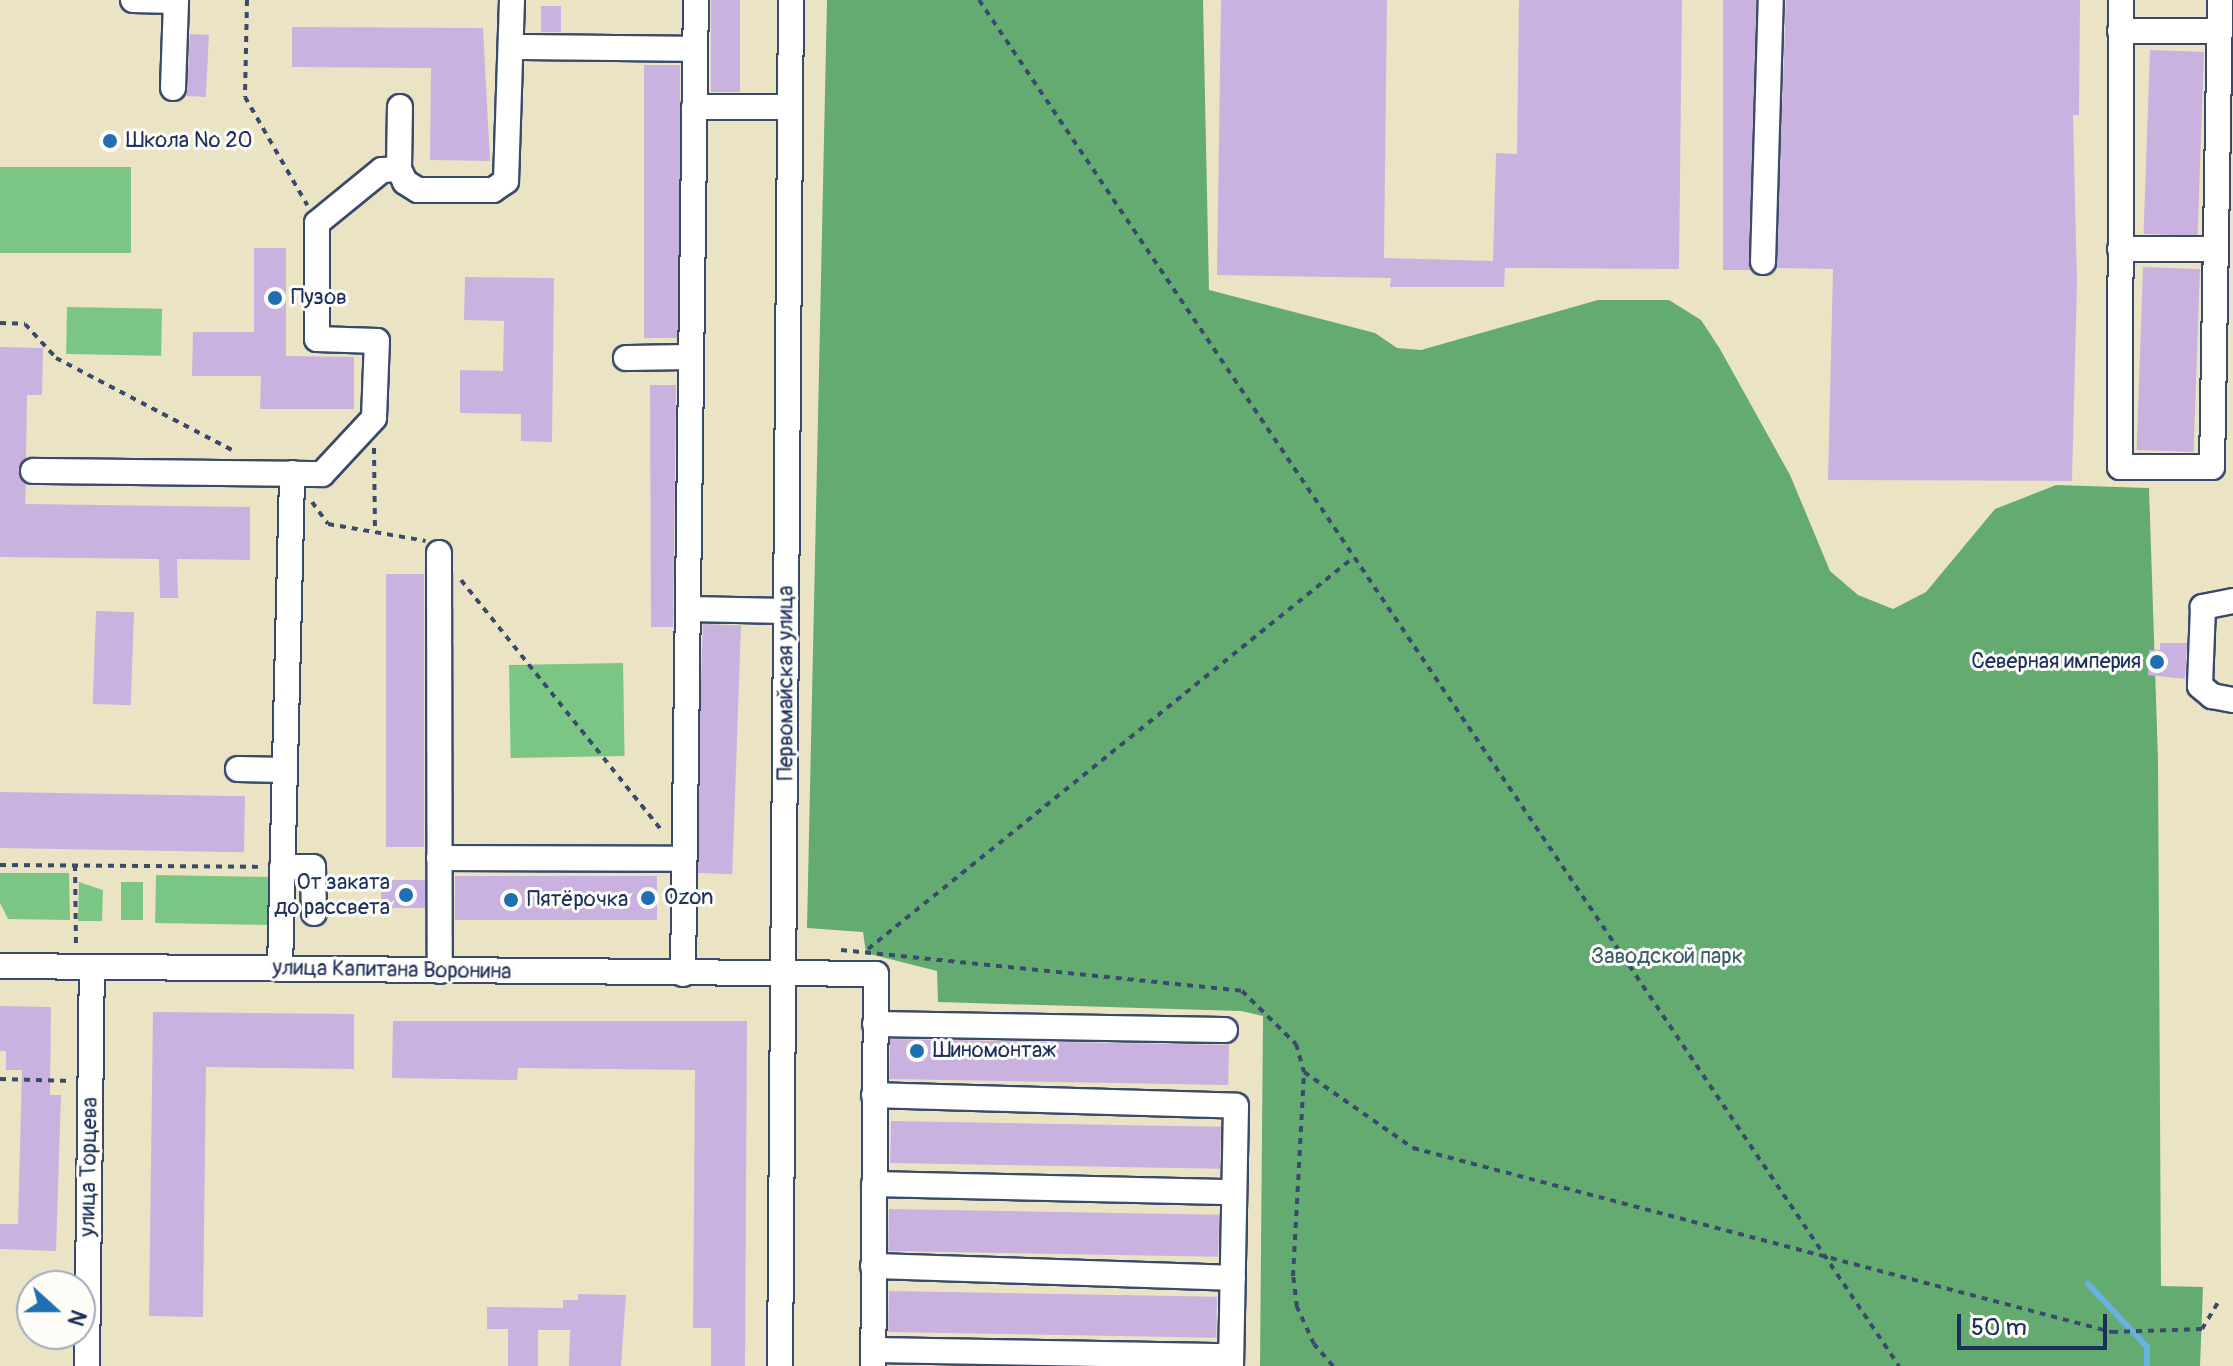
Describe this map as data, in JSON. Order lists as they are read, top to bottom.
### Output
{
  "streets": {
    "street": ["Первомайская улица", "улица Капитана Воронина", "улица Торцева"]
  },
  "crossings": [
    ["Первомайская улица", "улица Капитана Воронина"],
    ["улица Капитана Воронина", "улица Торцева"]
  ],
  "parks": ["Заводской парк"],
  "places": [
    "Школа № 20",
    "Пузов",
    "Северная империя",
    "От заката до рассвета",
    "Ozon",
    "Пятёрочка",
    "Шиномонтаж"
  ],
  "scale_bar": "50 m",
  "north": "right"
}
